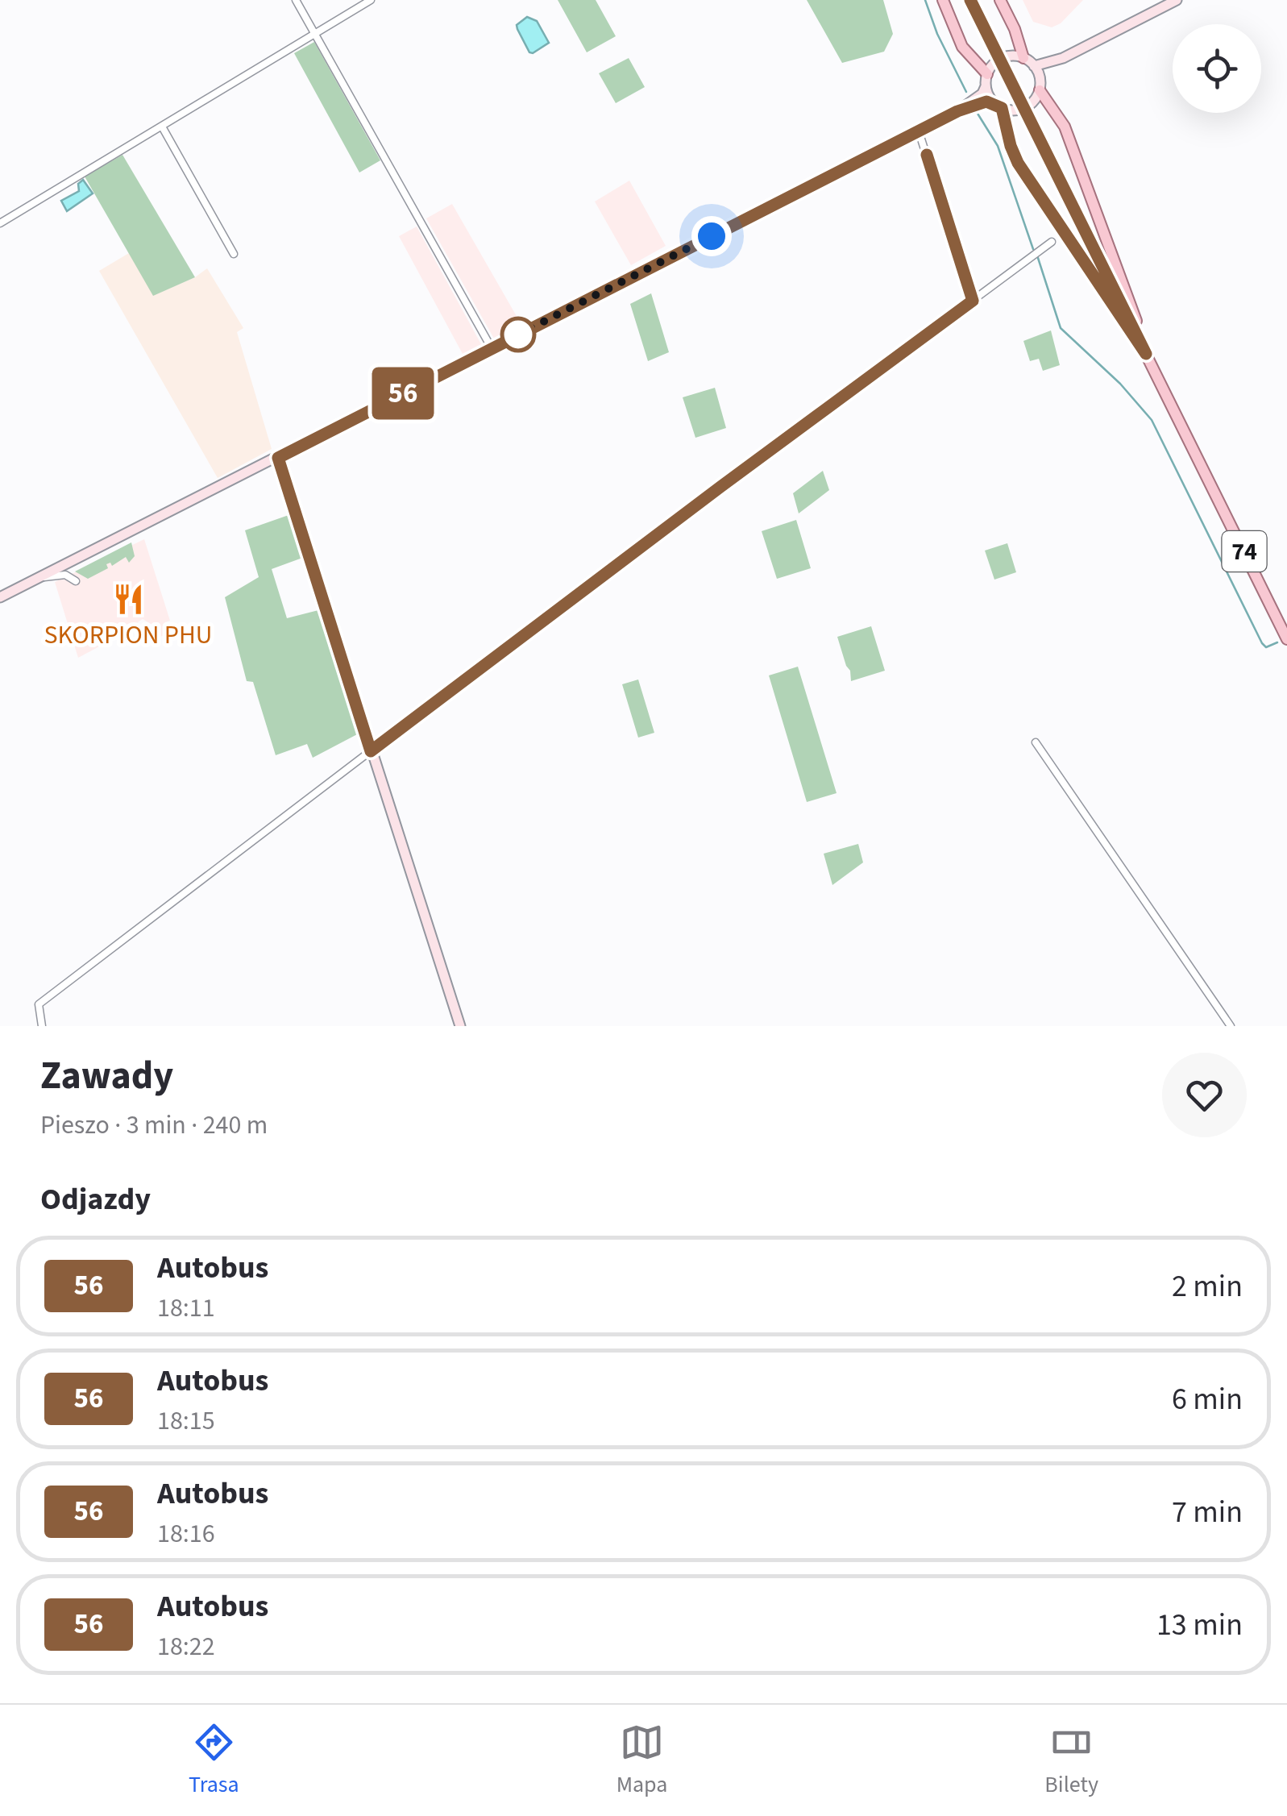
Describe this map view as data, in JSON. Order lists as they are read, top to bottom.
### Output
{
  "streets": {
    "main road": ["74"]
  },
  "places": {
    "restaurant": ["SKORPION PHU"]
  },
  "lines": ["bus line 56"],
  "page": {
    "on_map": "56",
    "heading": [
      ["Zawady", "Pieszo · 3 min · 240 m"],
      "Odjazdy"
    ],
    "list": [
      {
        "mark": "56",
        "name": "Autobus",
        "note": "18:11",
        "value": "2 min"
      },
      {
        "mark": "56",
        "name": "Autobus",
        "note": "18:15",
        "value": "6 min"
      },
      {
        "mark": "56",
        "name": "Autobus",
        "note": "18:16",
        "value": "7 min"
      },
      {
        "mark": "56",
        "name": "Autobus",
        "note": "18:22",
        "value": "13 min"
      }
    ],
    "tabs": ["Trasa", "Mapa", "Bilety"]
  }
}
